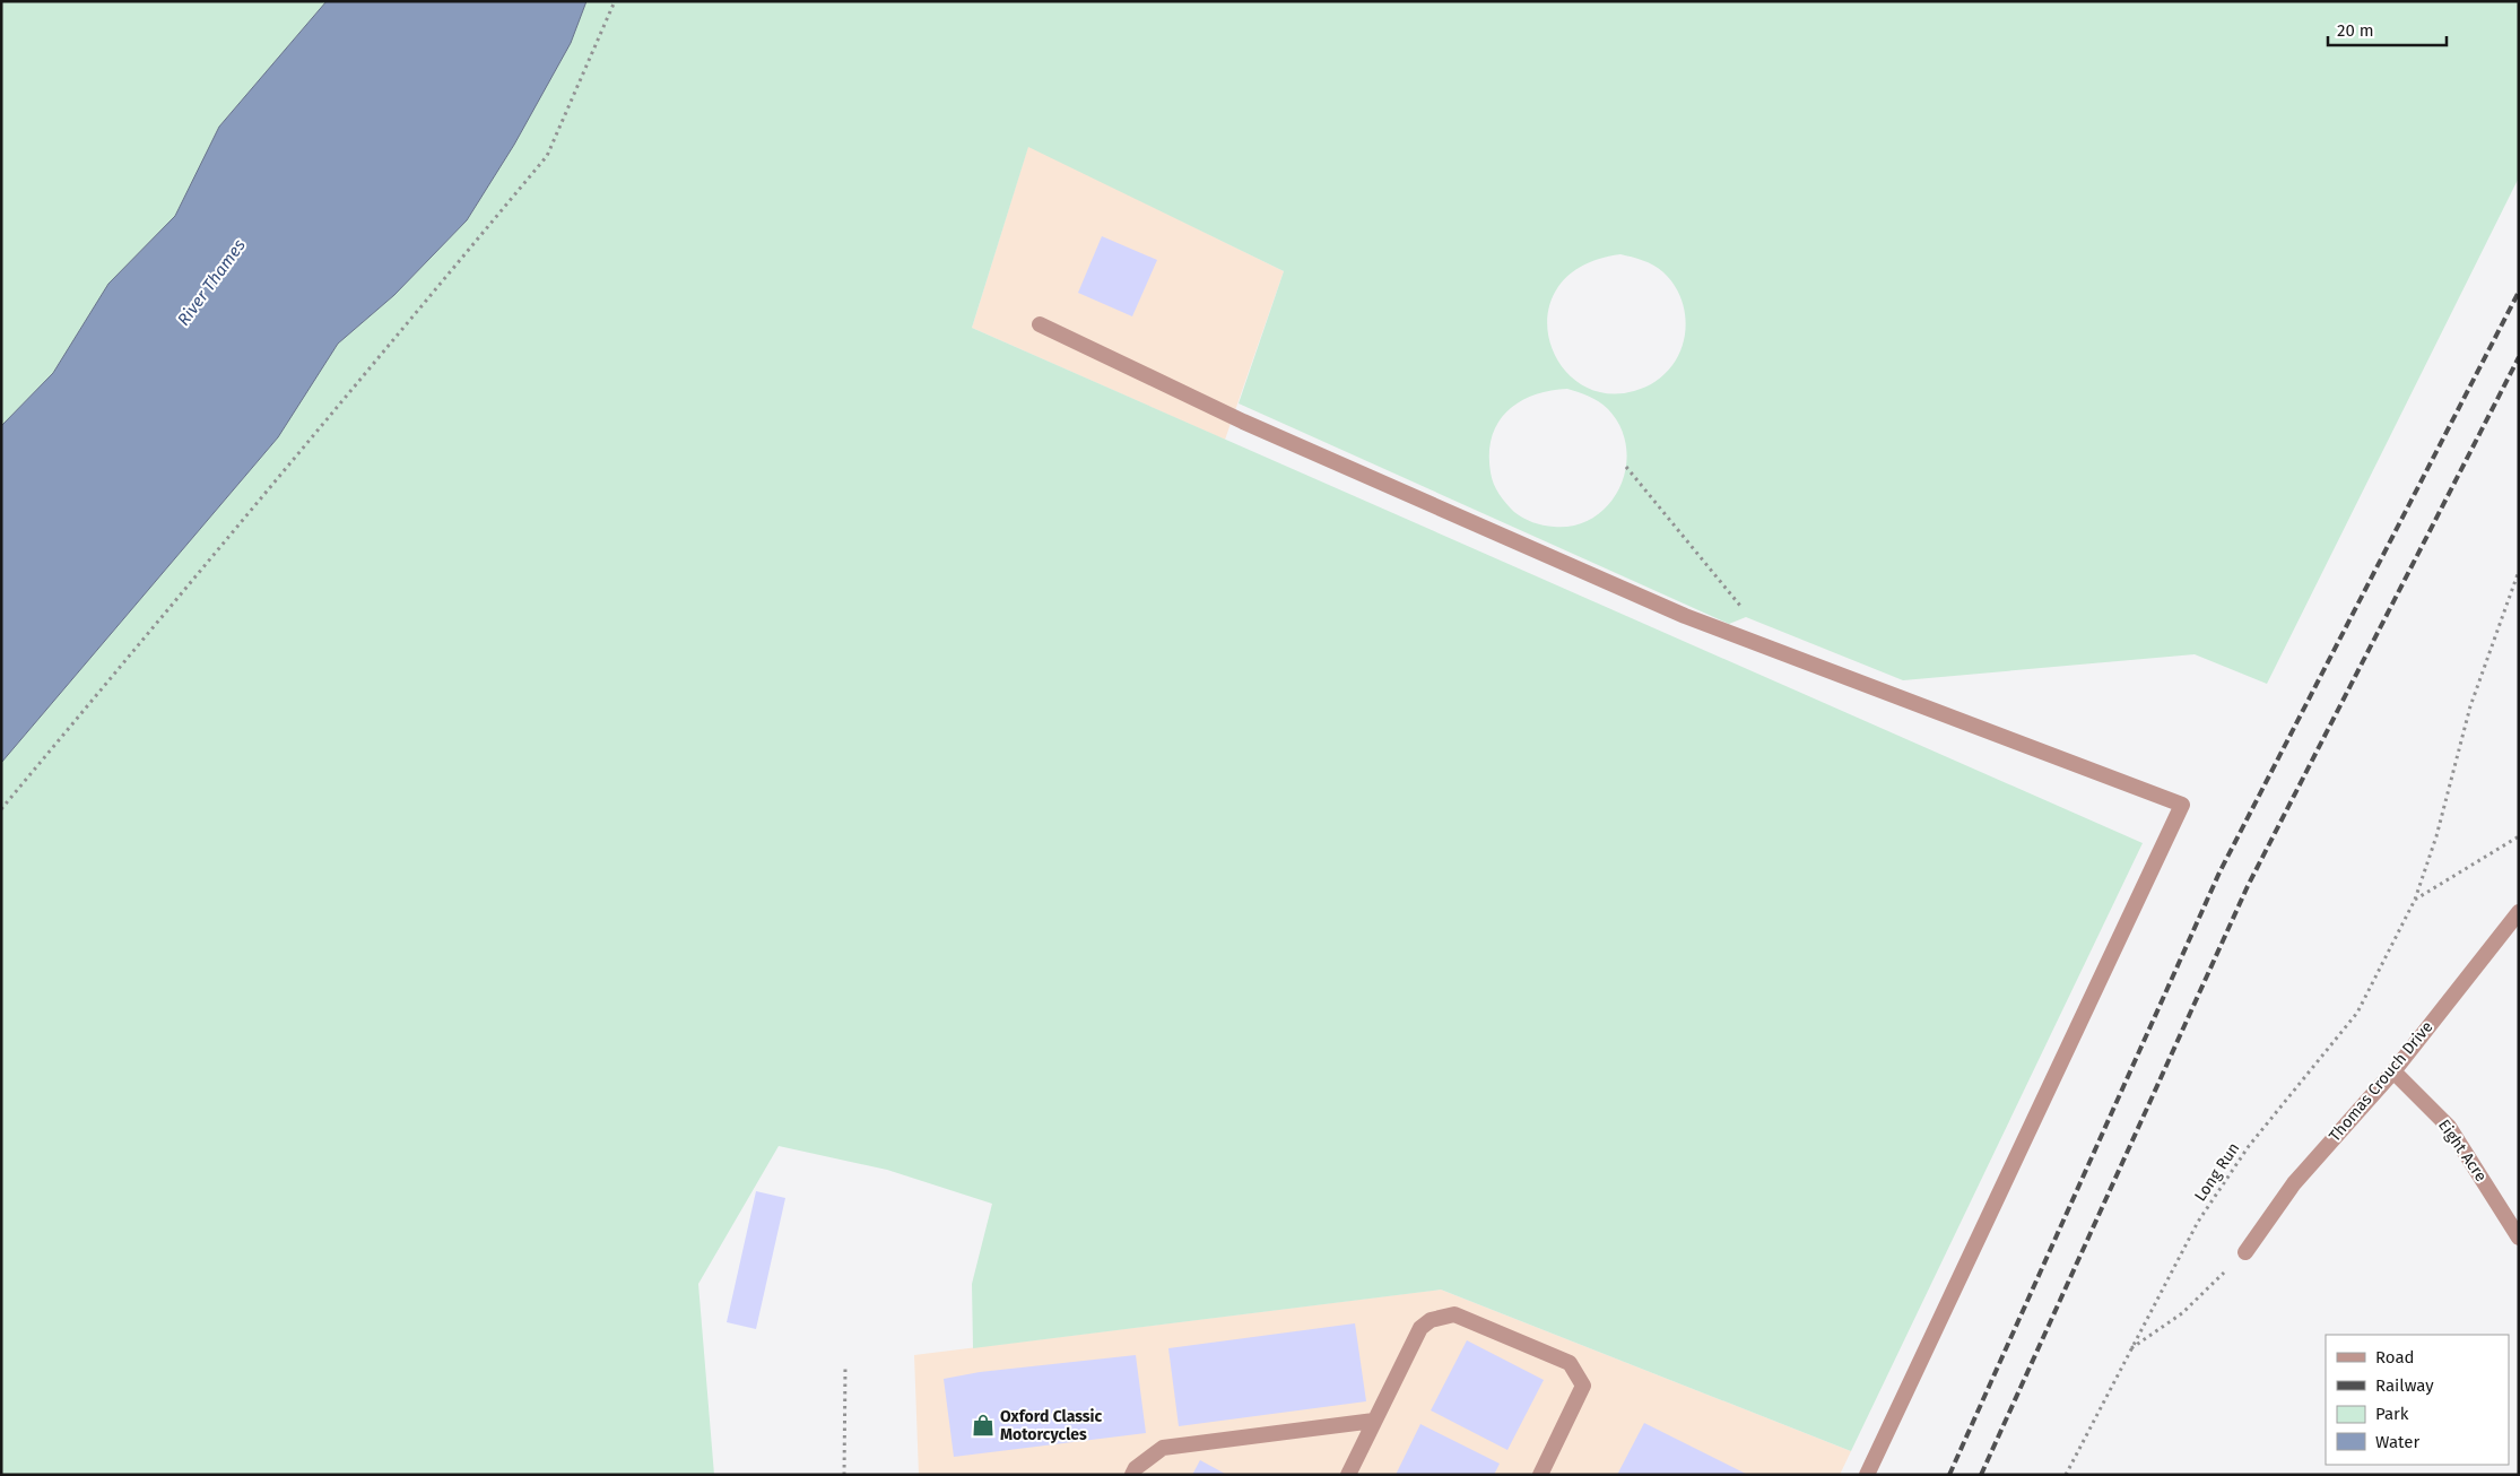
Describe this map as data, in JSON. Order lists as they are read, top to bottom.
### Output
{
  "streets": {
    "street": ["Thomas Crouch Drive", "Eight Acre"],
    "path": ["Long Run"]
  },
  "crossings": [
    ["Thomas Crouch Drive", "Eight Acre"]
  ],
  "water": ["River Thames"],
  "places": {
    "shop": ["Oxford Classic Motorcycles"]
  },
  "legend": [
    "Road",
    "Railway",
    "Park",
    "Water"
  ],
  "scale_bar": "20 m"
}
